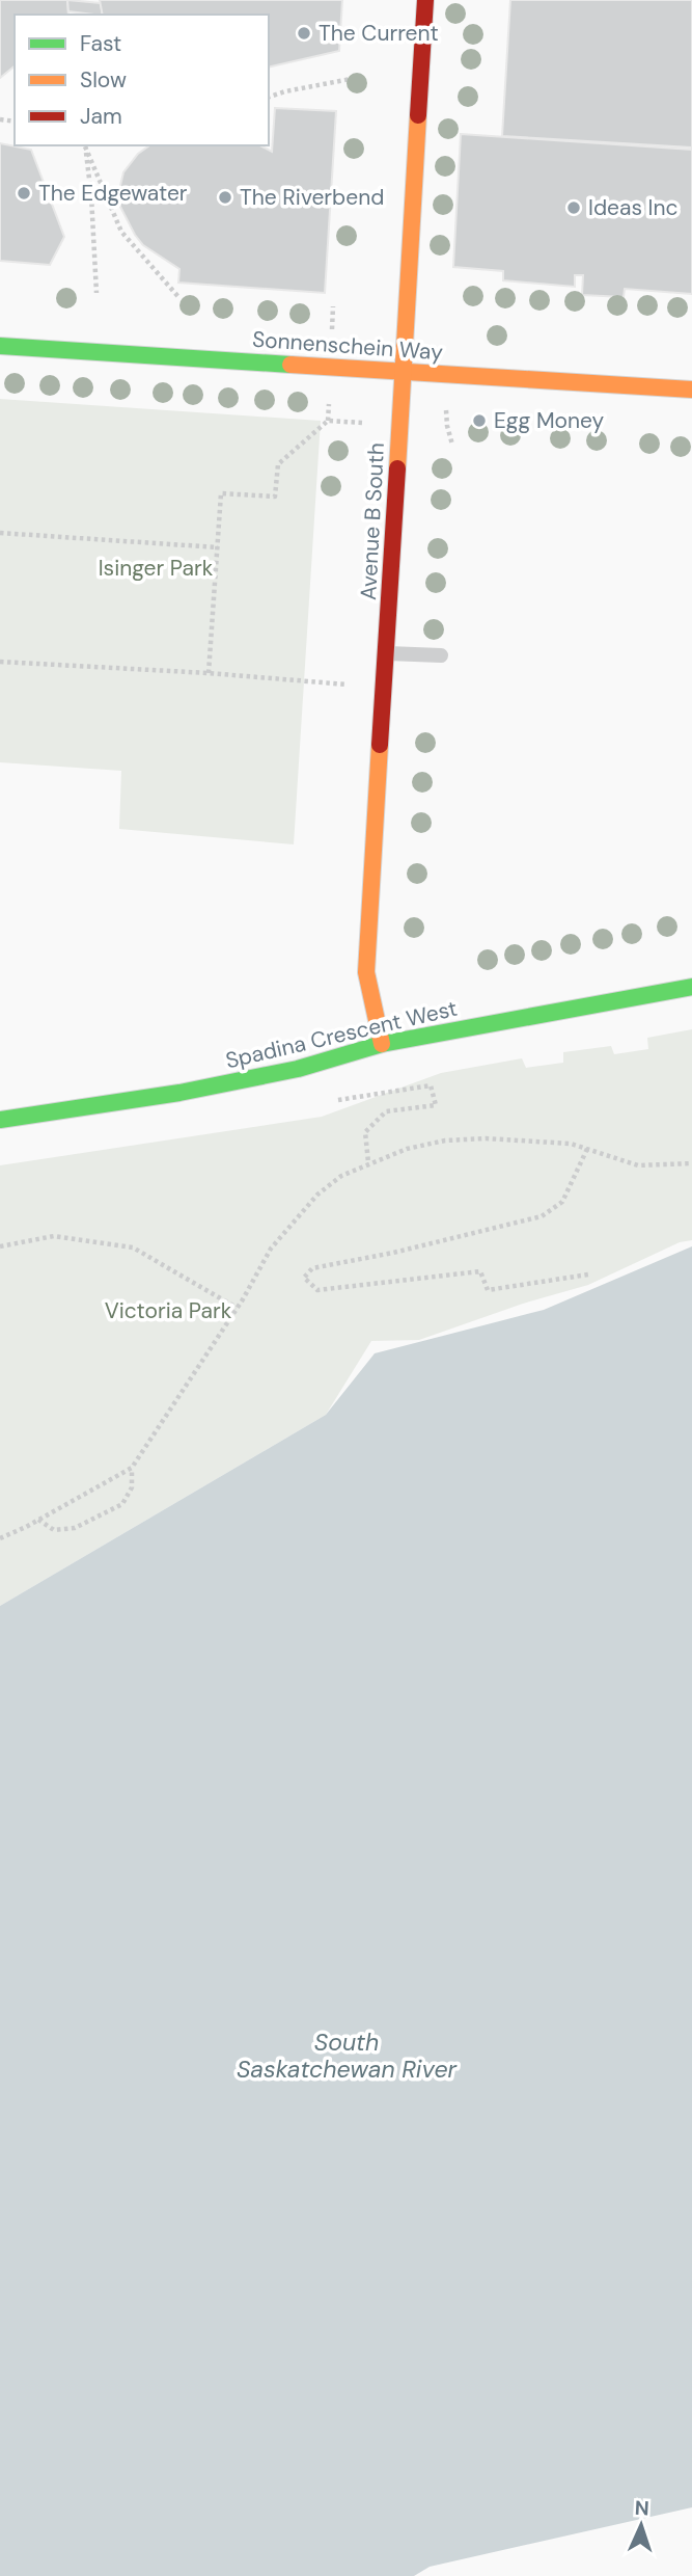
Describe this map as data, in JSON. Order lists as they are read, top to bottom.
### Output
{
  "streets": {
    "street": ["Sonnenschein Way", "Avenue B South", "Spadina Crescent West"]
  },
  "crossings": [
    ["Sonnenschein Way", "Avenue B South"],
    ["Avenue B South", "Spadina Crescent West"]
  ],
  "water": ["South Saskatchewan River"],
  "parks": ["Isinger Park", "Victoria Park"],
  "places": [
    "The Current",
    "The Edgewater",
    "The Riverbend",
    "Ideas Inc",
    "Egg Money"
  ],
  "legend": ["Fast", "Slow", "Jam"],
  "north": "top"
}
